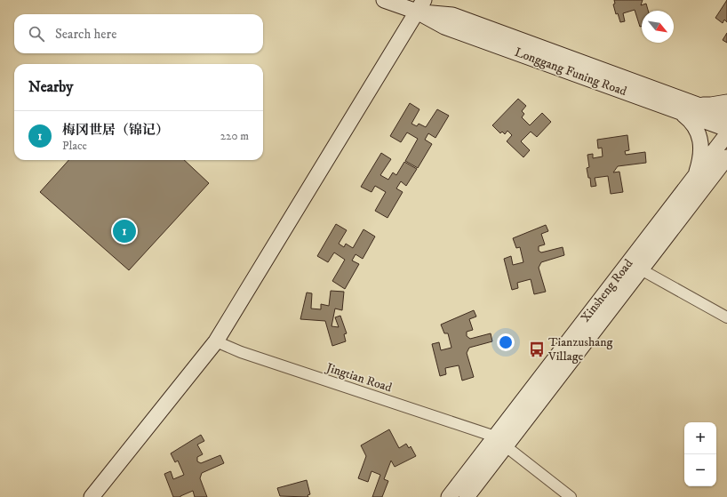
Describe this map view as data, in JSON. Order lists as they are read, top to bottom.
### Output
{
  "streets": {
    "street": ["Longgang Funing Road", "Xinsheng Road", "Jingtian Road"]
  },
  "crossings": [
    ["Xinsheng Road", "Jingtian Road"]
  ],
  "places": {
    "bus stop": ["Tianzushang Village"]
  },
  "north": "bottom right",
  "page": {
    "search": "Search here",
    "heading": "Nearby",
    "list": [
      {
        "mark": "1",
        "name": "梅冈世居（锦记）",
        "note": "Place",
        "value": "220 m"
      }
    ],
    "pins": "1",
    "map_buttons": ["+", "−"]
  }
}
